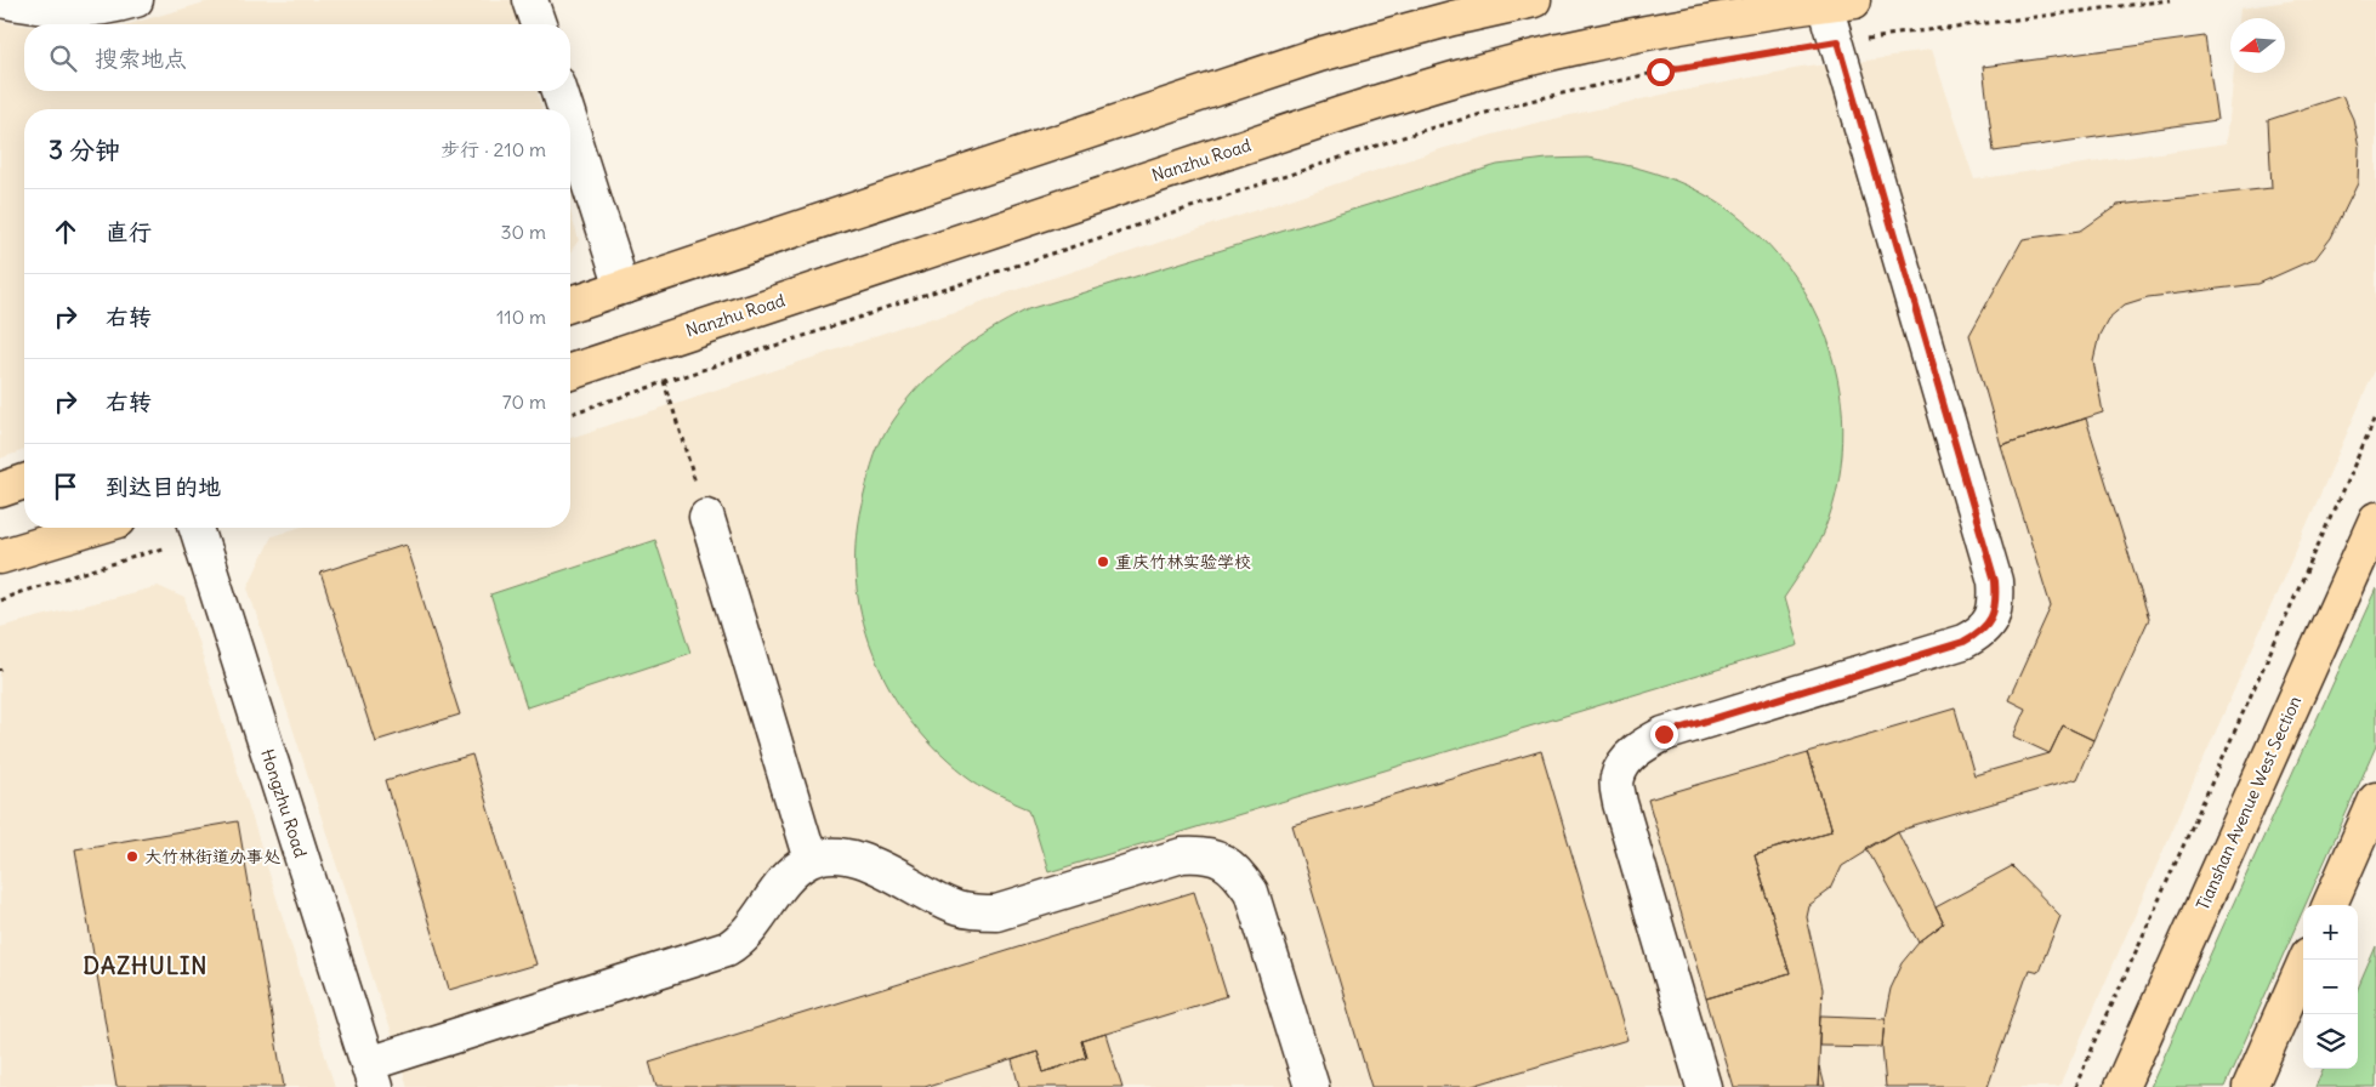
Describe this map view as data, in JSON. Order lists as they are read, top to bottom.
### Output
{
  "streets": {
    "main road": ["Nanzhu Road", "Tianshan Avenue West Section"],
    "street": ["Hongzhu Road"]
  },
  "districts": ["DAZHULIN"],
  "places": ["重庆竹林实验学校", "大竹林街道办事处"],
  "north": "left",
  "page": {
    "search": "搜索地点",
    "heading": ["3 分钟", "步行 · 210 m"],
    "list": [
      ["直行", "30 m"],
      ["右转", "110 m"],
      ["右转", "70 m"],
      "到达目的地"
    ],
    "map_buttons": ["+", "−"]
  }
}
